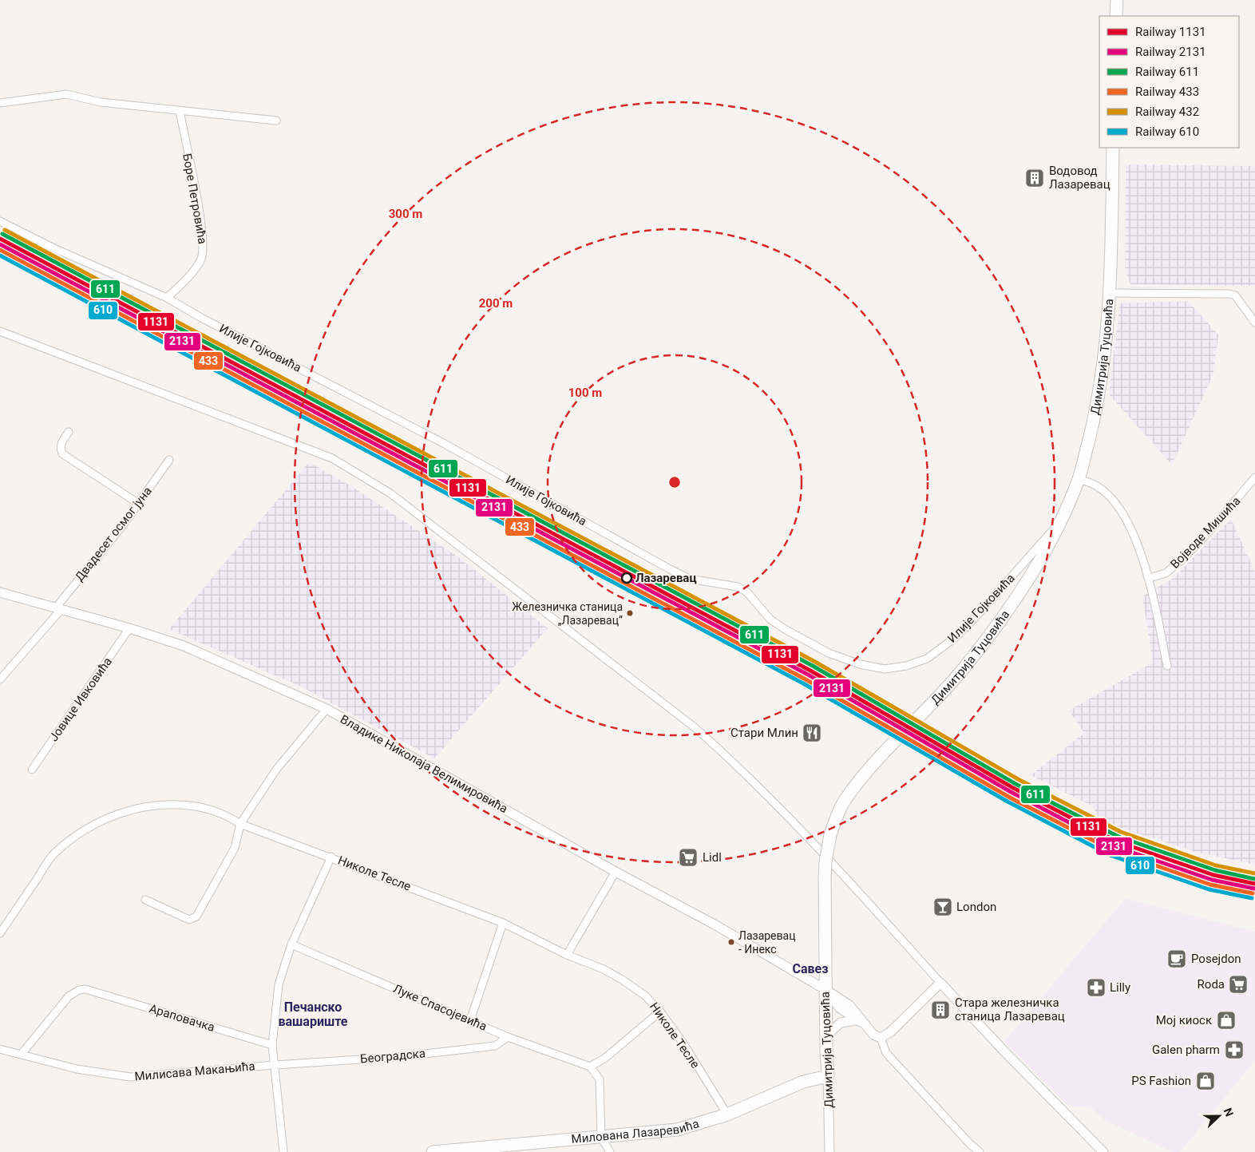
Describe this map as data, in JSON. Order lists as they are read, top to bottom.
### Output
{
  "streets": {
    "main road": ["Димитрија Туцовића", "Милована Лазаревића"],
    "street": [
      "Боре Петровића",
      "Илије Гојковића",
      "Војводе Мишића",
      "Двадесет осмог јуна",
      "Јовице Ивковића",
      "Владике Николаја Велимировића",
      "Николе Тесле",
      "Луке Спасојевића",
      "Араповачка",
      "Београдска",
      "Милисава Макањића"
    ]
  },
  "crossings": [
    ["Боре Петровића", "Илије Гојковића"],
    ["Илије Гојковића", "Димитрија Туцовића"],
    ["Димитрија Туцовића", "Владике Николаја Велимировића"],
    ["Димитрија Туцовића", "Милована Лазаревића"],
    ["Двадесет осмог јуна", "Владике Николаја Велимировића"],
    ["Јовице Ивковића", "Владике Николаја Велимировића"],
    ["Николе Тесле", "Милована Лазаревића"],
    ["Луке Спасојевића", "Београдска"],
    ["Араповачка", "Милисава Макањића"],
    ["Београдска", "Милисава Макањића"]
  ],
  "districts": ["Савез", "Печанско вашариште"],
  "places": {
    "building": ["Водовод Лазаревац", "Стара железничка станица Лазаревац"],
    "other": ["Лазаревац", "Железничка станица „Лазаревац”", "Лазаревац - Инекс"],
    "restaurant": ["Стари Млин"],
    "supermarket": ["Lidl", "Roda"],
    "bar": ["London"],
    "cafe": ["Posejdon"],
    "pharmacy": ["Lilly", "Galen pharm"],
    "shop": ["Мој киоск", "PS Fashion"]
  },
  "lines": [
    "rail line 432",
    "rail line 611",
    "rail line 1131",
    "rail line 2131",
    "rail line 433",
    "rail line 610"
  ],
  "legend": [
    "Railway 1131",
    "Railway 2131",
    "Railway 611",
    "Railway 433",
    "Railway 432",
    "Railway 610"
  ],
  "north": "right",
  "rings": ["300 m", "200 m", "100 m"]
}
